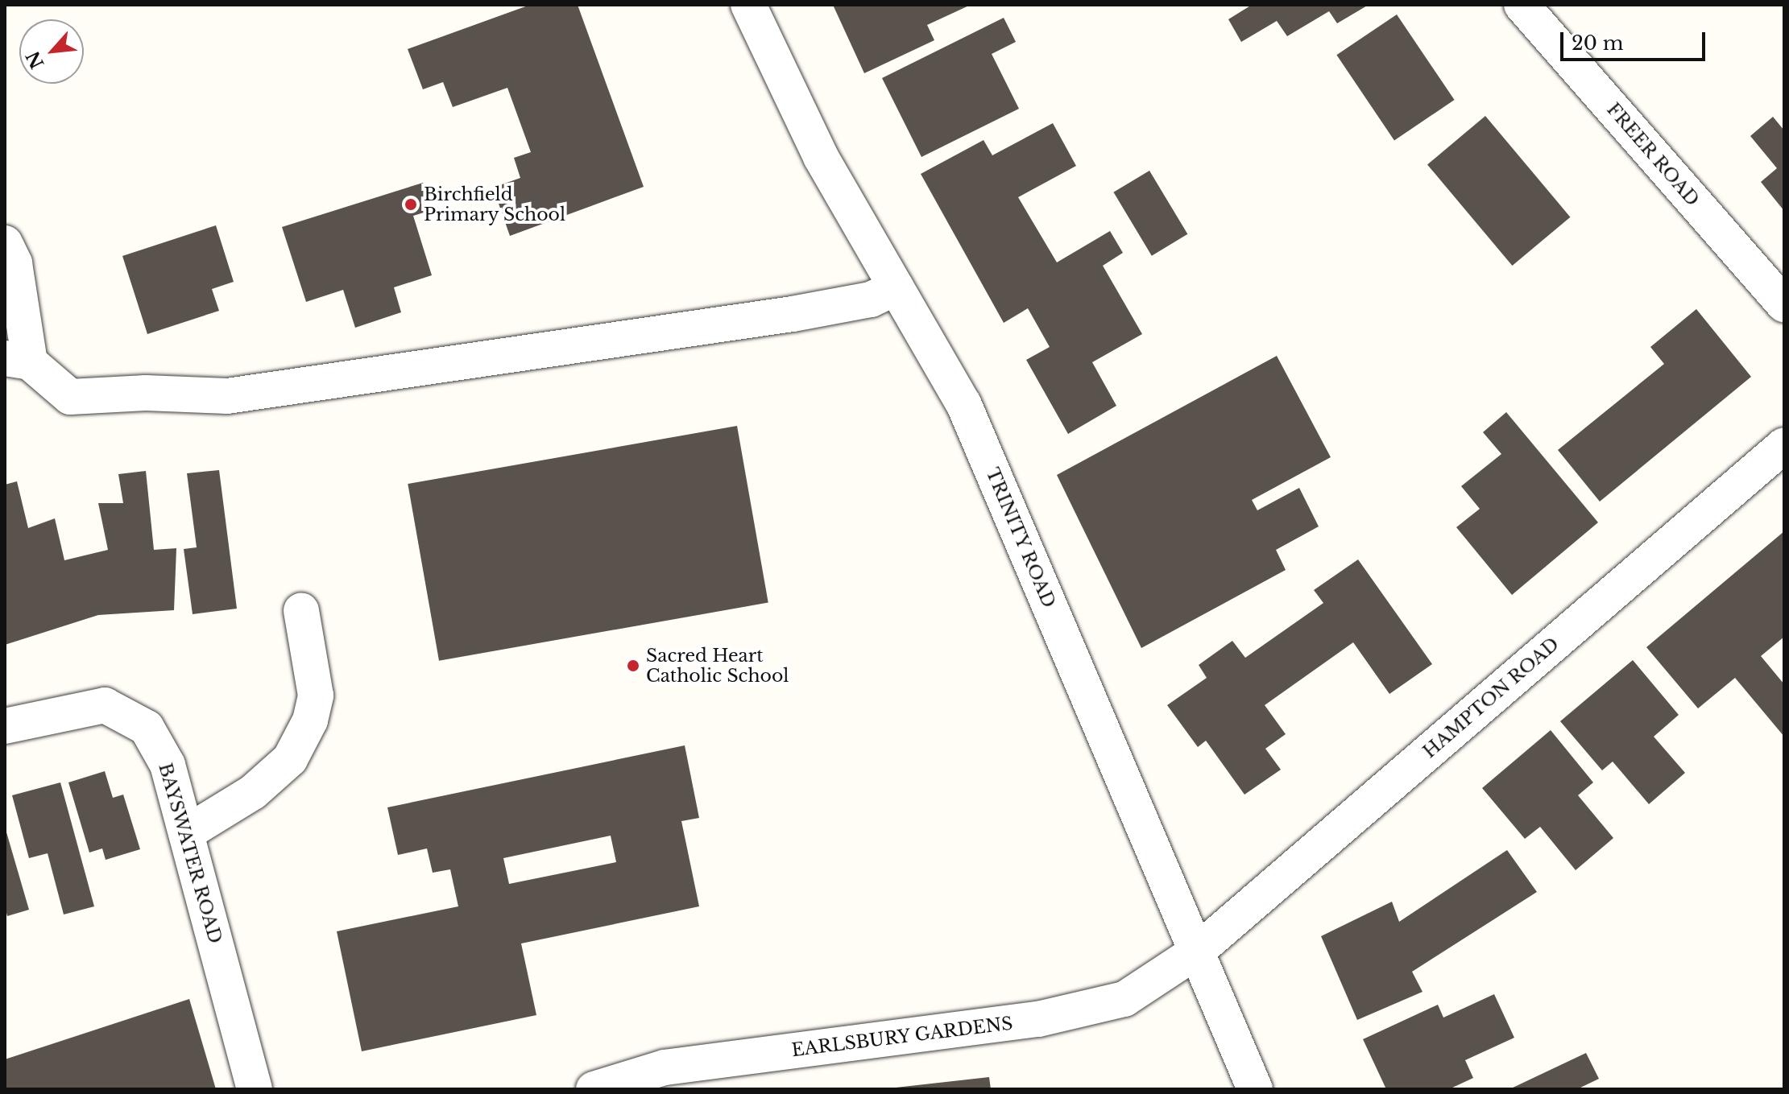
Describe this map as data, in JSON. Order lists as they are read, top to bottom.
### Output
{
  "streets": {
    "street": [
      "FREER ROAD",
      "TRINITY ROAD",
      "HAMPTON ROAD",
      "BAYSWATER ROAD",
      "EARLSBURY GARDENS"
    ]
  },
  "crossings": [
    ["TRINITY ROAD", "HAMPTON ROAD"],
    ["TRINITY ROAD", "EARLSBURY GARDENS"],
    ["HAMPTON ROAD", "EARLSBURY GARDENS"]
  ],
  "places": ["Birchfield Primary School", "Sacred Heart Catholic School"],
  "scale_bar": "20 m",
  "north": "bottom left"
}
